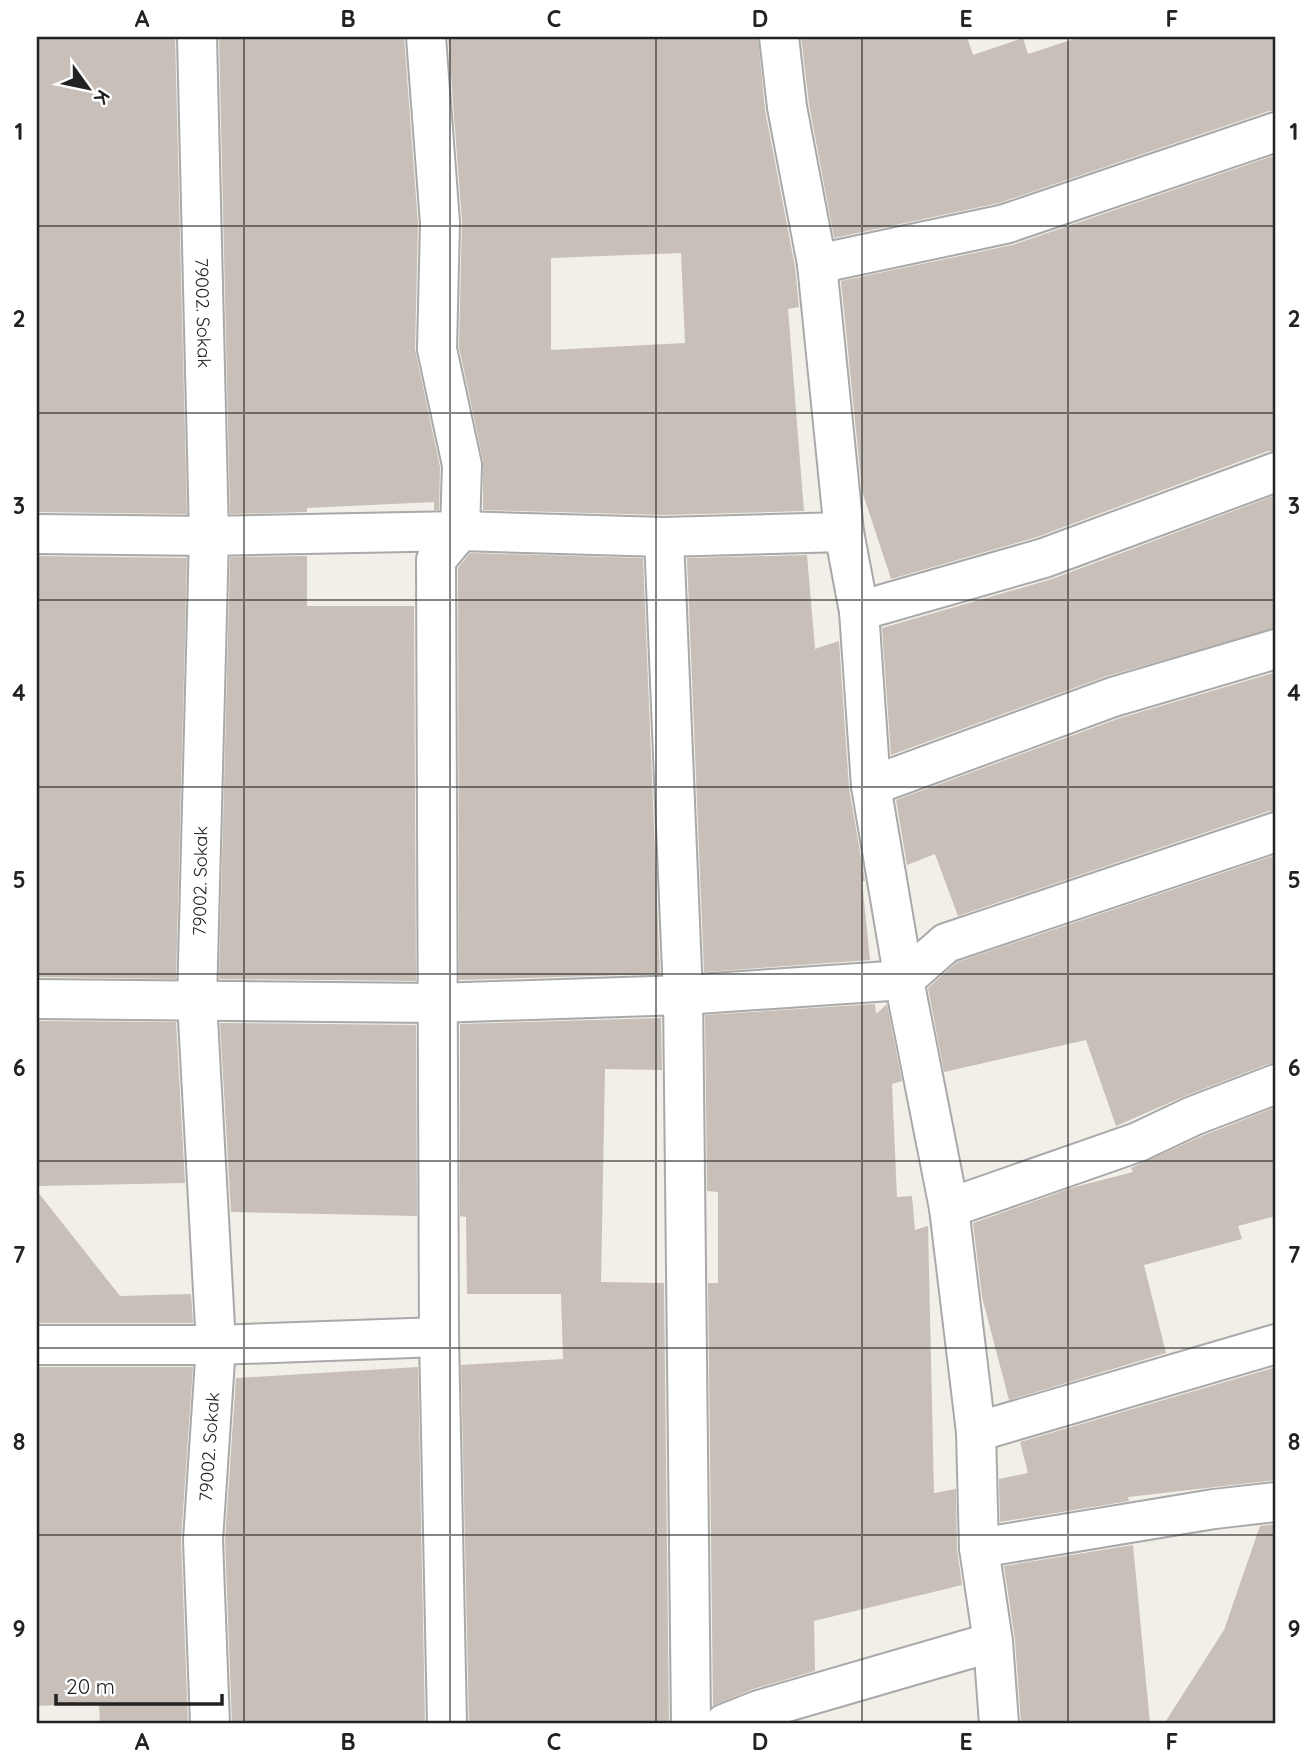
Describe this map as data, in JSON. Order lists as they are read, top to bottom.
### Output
{
  "streets": {
    "street": ["79002. Sokak"]
  },
  "scale_bar": "20 m",
  "north": "bottom right",
  "grid": {
    "columns": [
      "A",
      "B",
      "C",
      "D",
      "E",
      "F"
    ],
    "rows": [
      "1",
      "2",
      "3",
      "4",
      "5",
      "6",
      "7",
      "8",
      "9"
    ]
  }
}
